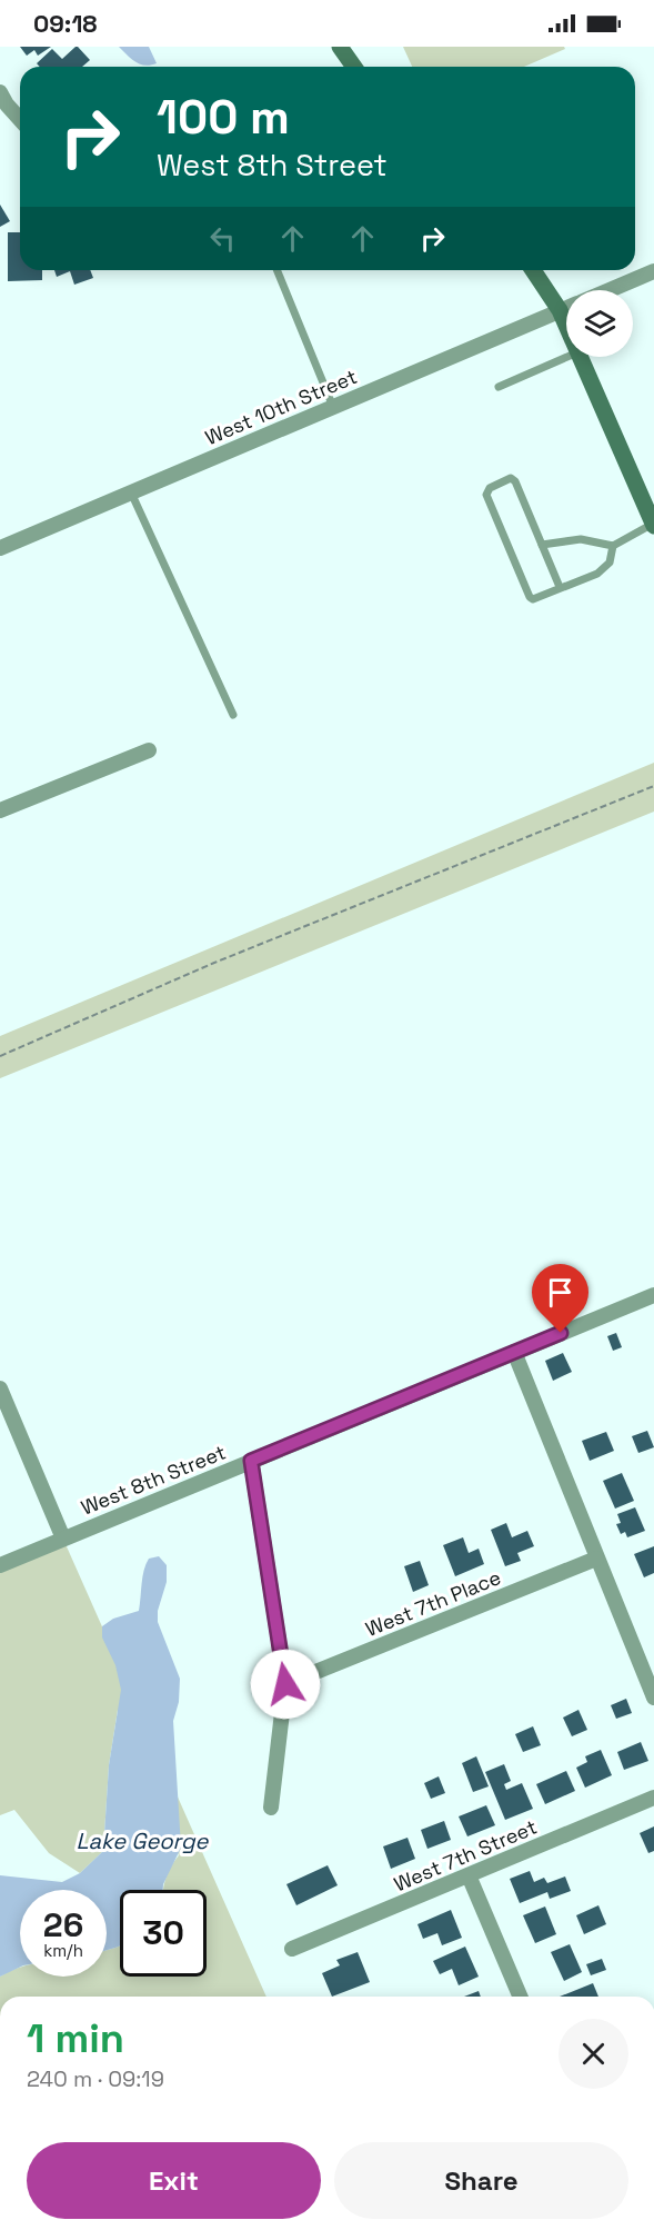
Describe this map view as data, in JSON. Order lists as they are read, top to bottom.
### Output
{
  "streets": {
    "street": [
      "West 10th Street",
      "West 8th Street",
      "West 7th Place",
      "West 7th Street"
    ]
  },
  "water": ["Lake George"],
  "page": {
    "status": "09:18",
    "turn": ["100 m", "West 8th Street"],
    "speed": "26 km/h",
    "limit": "30",
    "heading": ["1 min", "240 m · 09:19"],
    "buttons": ["Exit", "Share"]
  }
}
